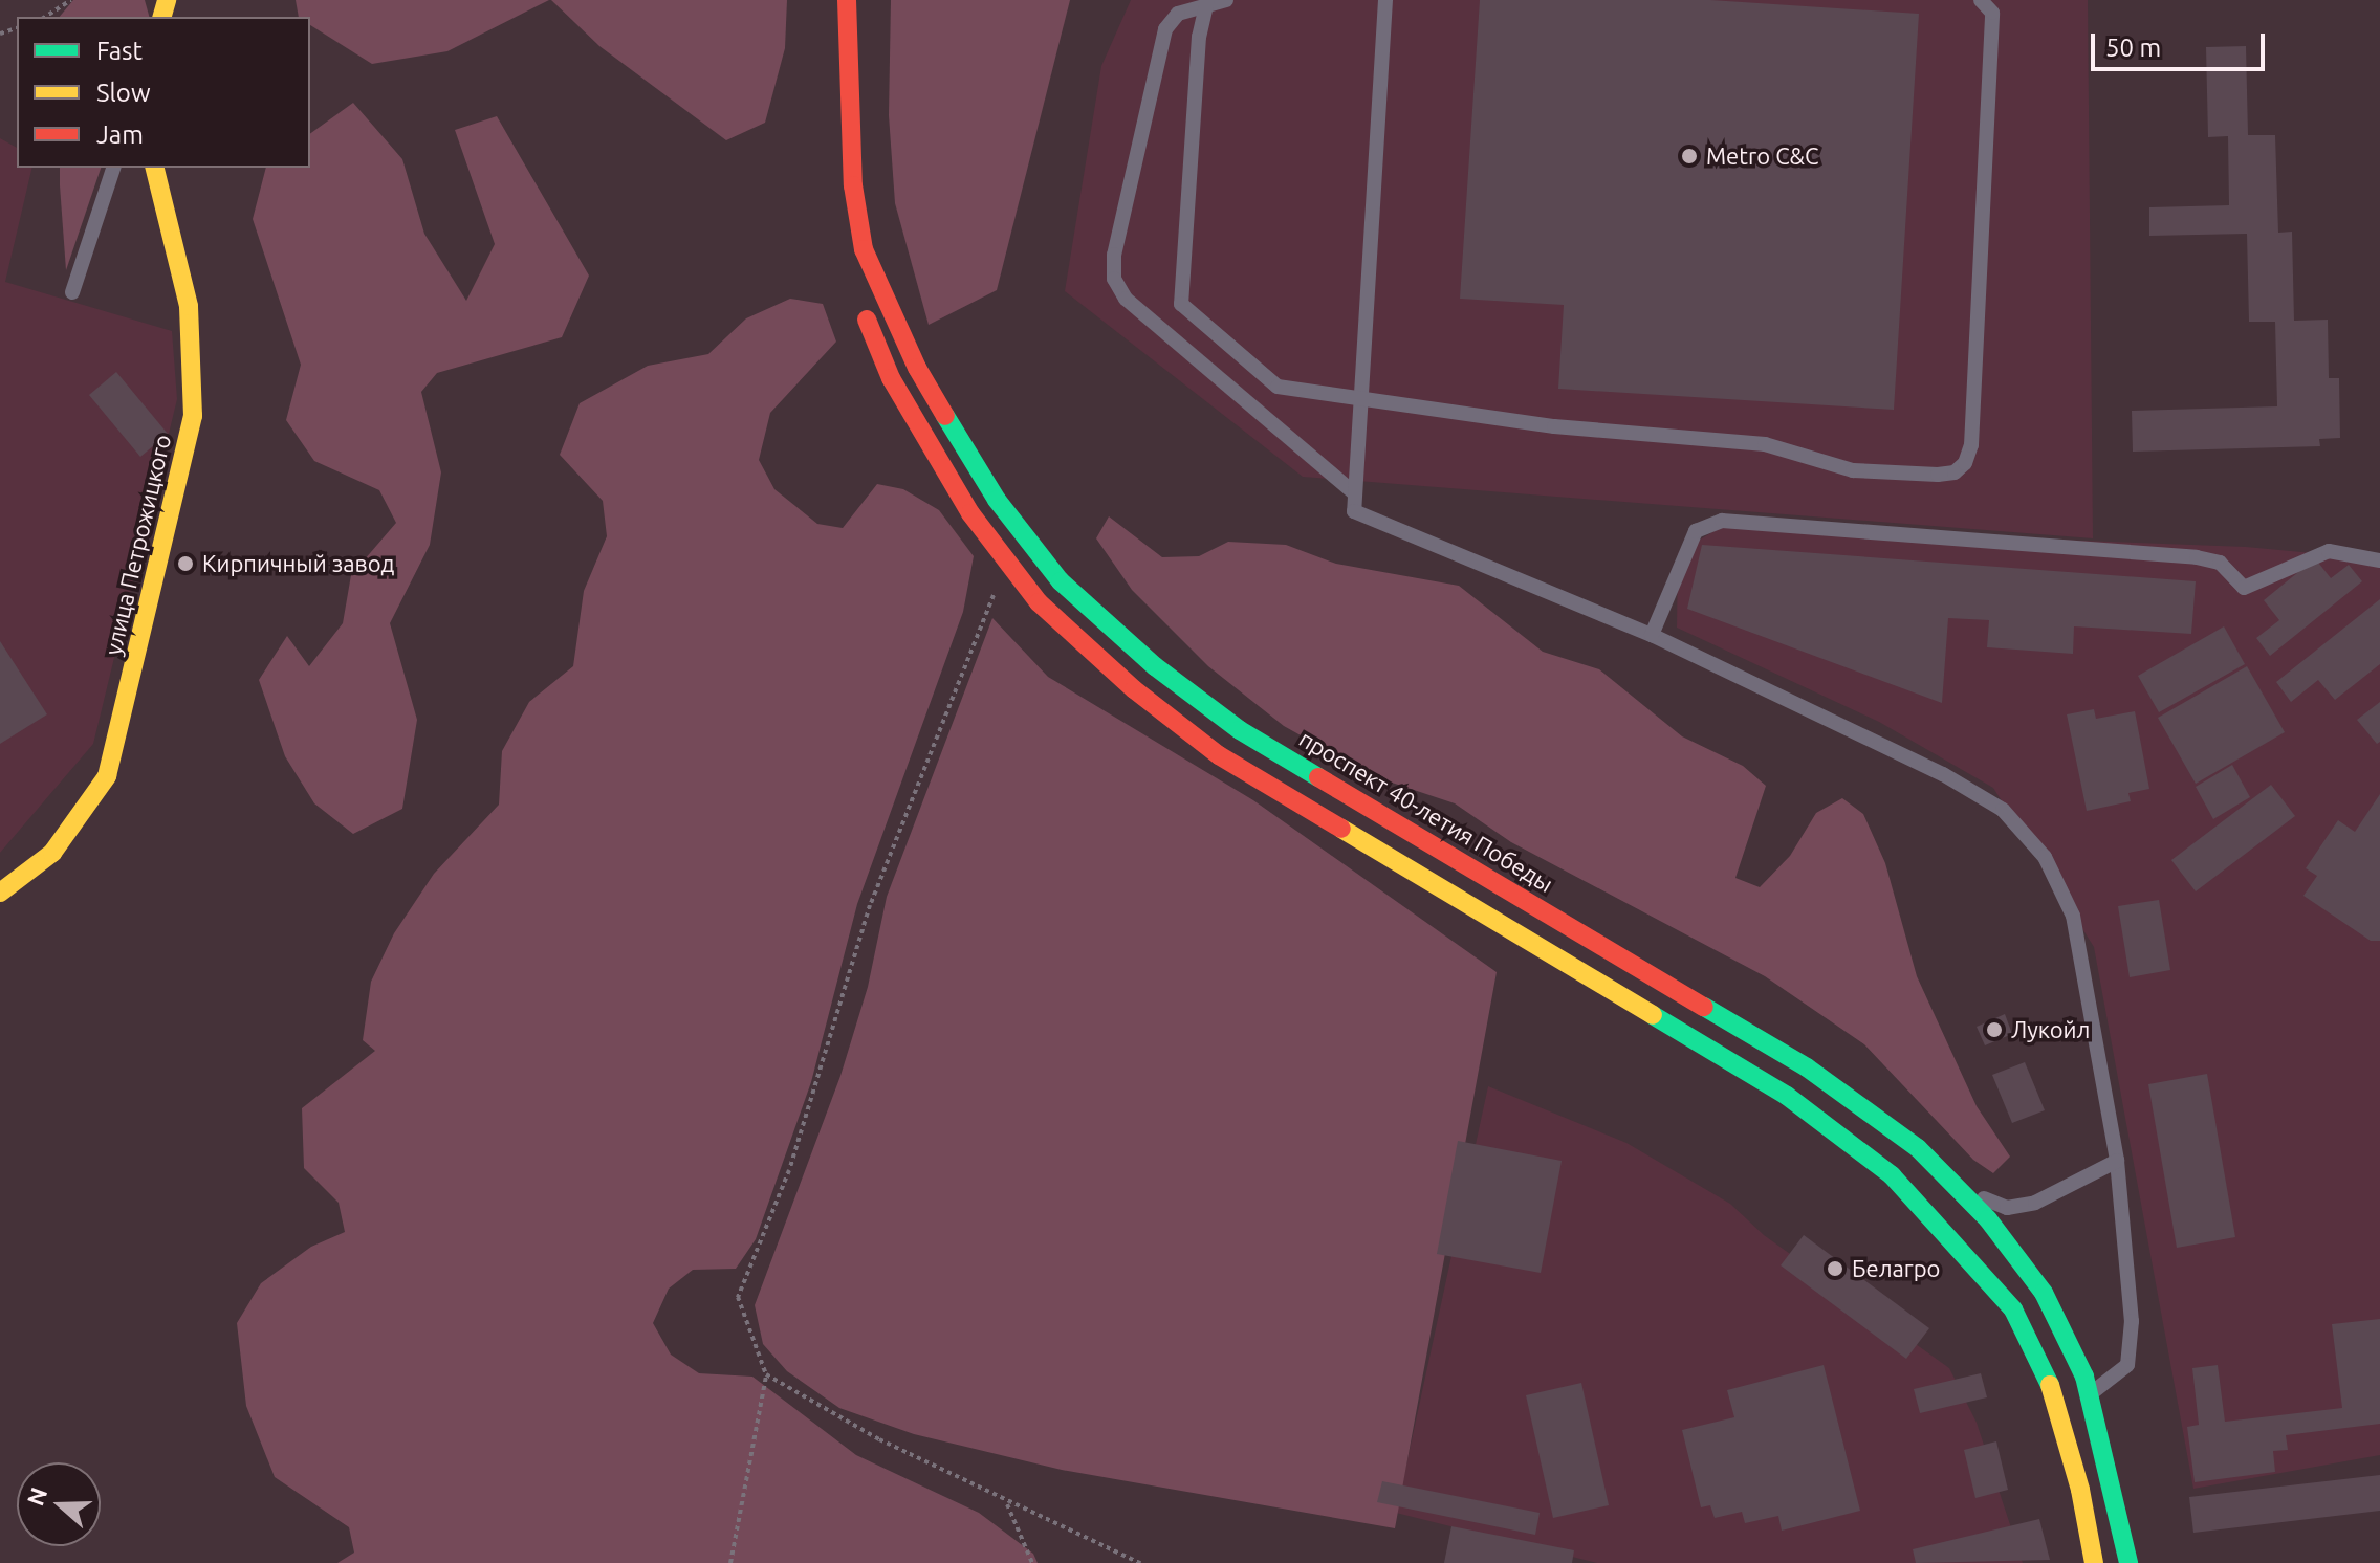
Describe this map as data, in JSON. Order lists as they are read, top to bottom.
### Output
{
  "streets": {
    "main road": ["улица Петрожицкого", "проспект 40-летия Победы"]
  },
  "places": [
    "Metro C&C",
    "Кирпичный завод",
    "Лукойл",
    "Белагро"
  ],
  "legend": ["Fast", "Slow", "Jam"],
  "scale_bar": "50 m",
  "north": "left"
}
